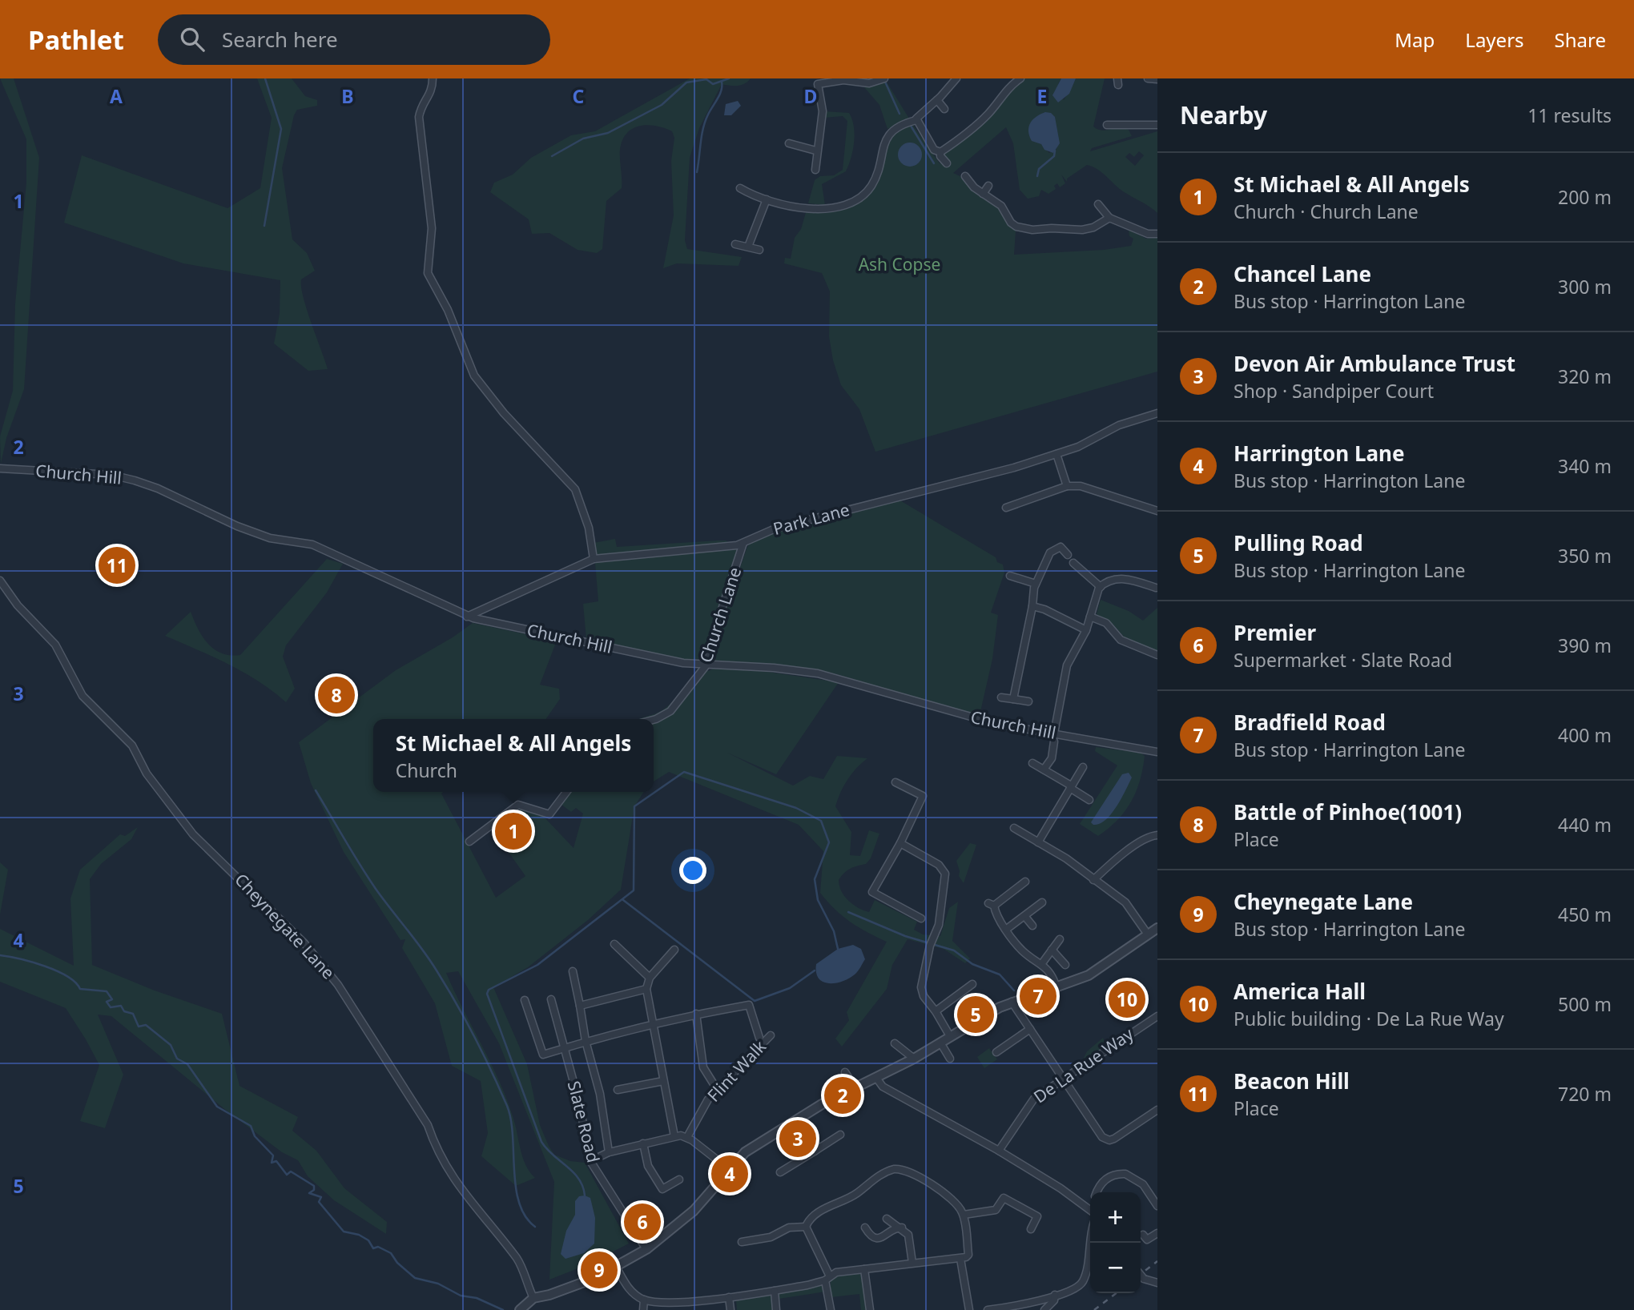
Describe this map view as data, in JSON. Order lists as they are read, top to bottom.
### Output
{
  "streets": {
    "street": [
      "Church Hill",
      "Park Lane",
      "Church Lane",
      "Cheynegate Lane",
      "De La Rue Way",
      "Flint Walk",
      "Slate Road"
    ]
  },
  "crossings": [
    ["Church Hill", "Park Lane"],
    ["Church Hill", "Church Lane"],
    ["Park Lane", "Church Lane"]
  ],
  "parks": ["Ash Copse"],
  "page": {
    "header": "Pathlet",
    "search": "Search here",
    "nav": ["Map", "Layers", "Share"],
    "heading": ["Nearby", "11 results"],
    "list": [
      {
        "mark": "1",
        "name": "St Michael & All Angels",
        "note": "Church · Church Lane",
        "value": "200 m"
      },
      {
        "mark": "2",
        "name": "Chancel Lane",
        "note": "Bus stop · Harrington Lane",
        "value": "300 m"
      },
      {
        "mark": "3",
        "name": "Devon Air Ambulance Trust",
        "note": "Shop · Sandpiper Court",
        "value": "320 m"
      },
      {
        "mark": "4",
        "name": "Harrington Lane",
        "note": "Bus stop · Harrington Lane",
        "value": "340 m"
      },
      {
        "mark": "5",
        "name": "Pulling Road",
        "note": "Bus stop · Harrington Lane",
        "value": "350 m"
      },
      {
        "mark": "6",
        "name": "Premier",
        "note": "Supermarket · Slate Road",
        "value": "390 m"
      },
      {
        "mark": "7",
        "name": "Bradfield Road",
        "note": "Bus stop · Harrington Lane",
        "value": "400 m"
      },
      {
        "mark": "8",
        "name": "Battle of Pinhoe(1001)",
        "note": "Place",
        "value": "440 m"
      },
      {
        "mark": "9",
        "name": "Cheynegate Lane",
        "note": "Bus stop · Harrington Lane",
        "value": "450 m"
      },
      {
        "mark": "10",
        "name": "America Hall",
        "note": "Public building · De La Rue Way",
        "value": "500 m"
      },
      {
        "mark": "11",
        "name": "Beacon Hill",
        "note": "Place",
        "value": "720 m"
      }
    ],
    "pins": [
      "11",
      "8",
      "1",
      "7",
      "10",
      "5",
      "2",
      "3",
      "4",
      "6",
      "9"
    ],
    "popup": ["St Michael & All Angels", "Church"],
    "map_buttons": ["+", "−"]
  },
  "grid": {
    "columns": [
      "A",
      "B",
      "C",
      "D",
      "E"
    ],
    "rows": [
      "1",
      "2",
      "3",
      "4",
      "5"
    ]
  }
}
